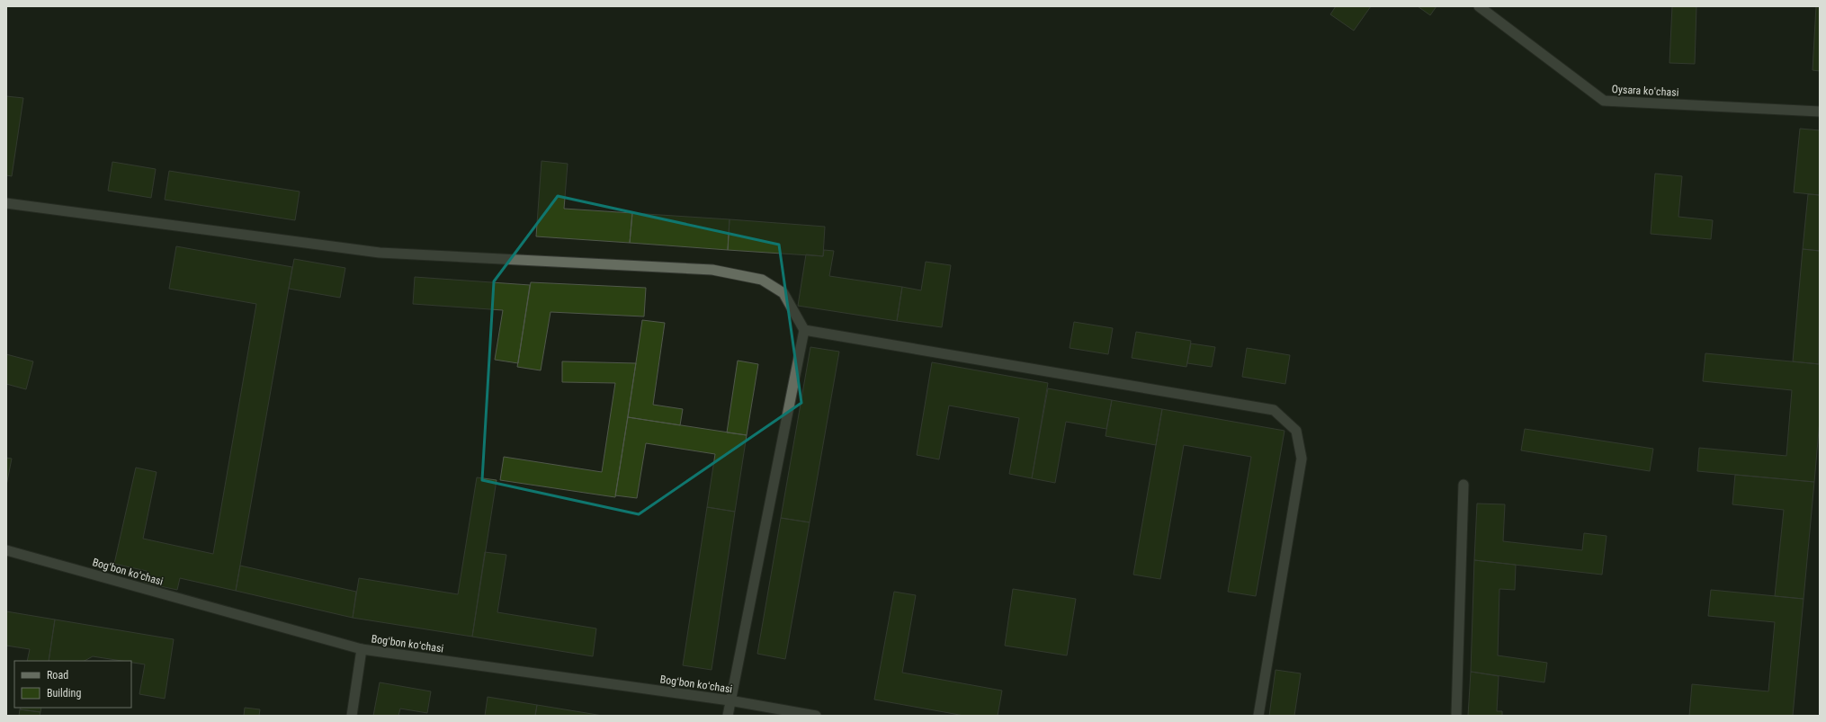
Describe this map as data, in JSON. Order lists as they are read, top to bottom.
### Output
{
  "streets": {
    "street": ["Oysara koʻchasi", "Bogʻbon koʻchasi"]
  },
  "legend": ["Road", "Building"]
}
